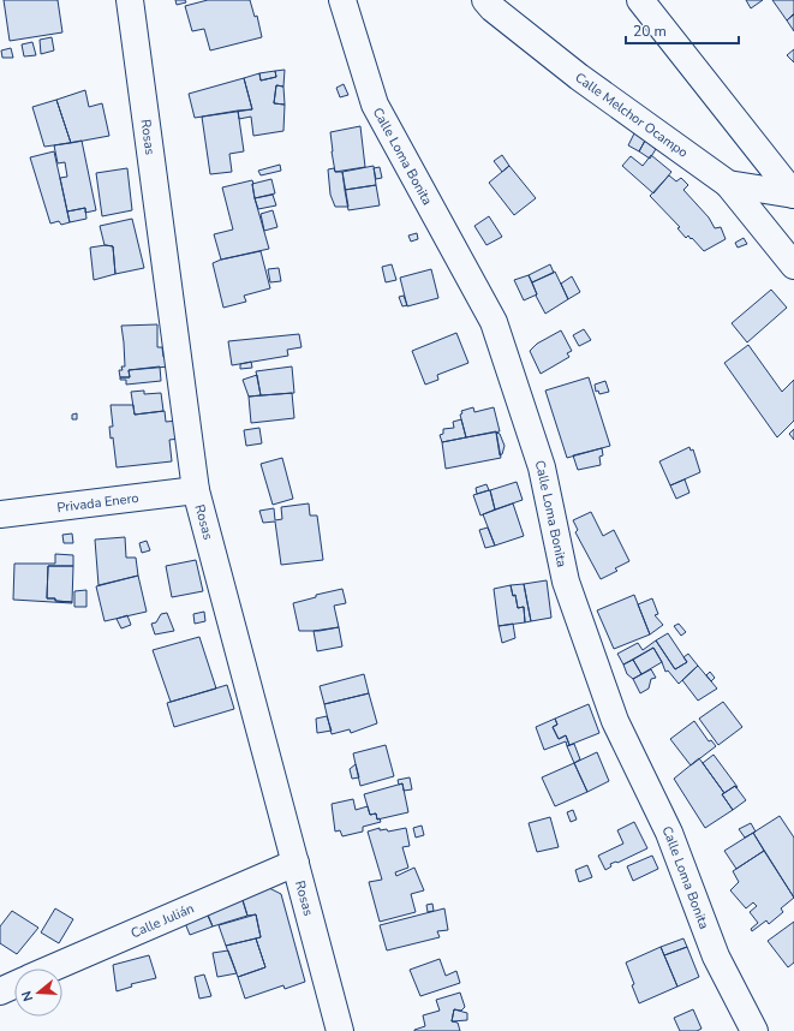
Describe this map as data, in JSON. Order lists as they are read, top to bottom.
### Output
{
  "streets": {
    "street": [
      "Calle Melchor Ocampo",
      "Rosas",
      "Calle Loma Bonita",
      "Privada Enero",
      "Calle Julián"
    ]
  },
  "crossings": [
    ["Rosas", "Privada Enero"],
    ["Rosas", "Calle Julián"]
  ],
  "scale_bar": "20 m",
  "north": "left"
}
